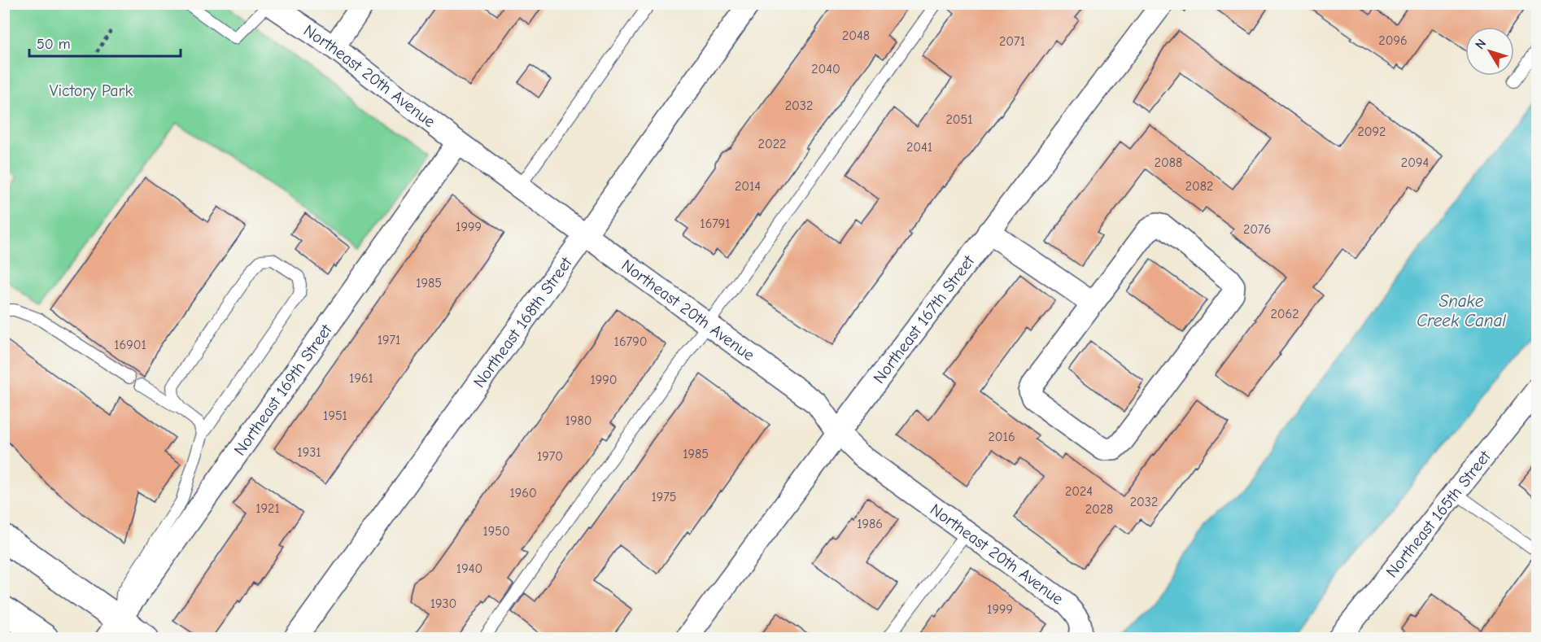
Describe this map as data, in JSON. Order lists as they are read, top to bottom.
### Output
{
  "streets": {
    "street": [
      "Northeast 20th Avenue",
      "Northeast 167th Street",
      "Northeast 168th Street",
      "Northeast 169th Street",
      "Northeast 165th Street"
    ]
  },
  "crossings": [
    ["Northeast 20th Avenue", "Northeast 167th Street"],
    ["Northeast 20th Avenue", "Northeast 168th Street"],
    ["Northeast 20th Avenue", "Northeast 169th Street"]
  ],
  "water": ["Snake Creek Canal"],
  "parks": ["Victory Park"],
  "house_numbers": [
    "2048",
    "2096",
    "2071",
    "2040",
    "2032",
    "2051",
    "2092",
    "2022",
    "2041",
    "2088",
    "2094",
    "2014",
    "2082",
    "16791",
    "1999",
    "2076",
    "1985",
    "2062",
    "1971",
    "16790",
    "16901",
    "1961",
    "1990",
    "1951",
    "1980",
    "2016",
    "1931",
    "1985",
    "1970",
    "2024",
    "1960",
    "1975",
    "2032",
    "1921",
    "2028",
    "1986",
    "1950",
    "1940",
    "1930",
    "1999"
  ],
  "scale_bar": "50 m",
  "north": "top left"
}
